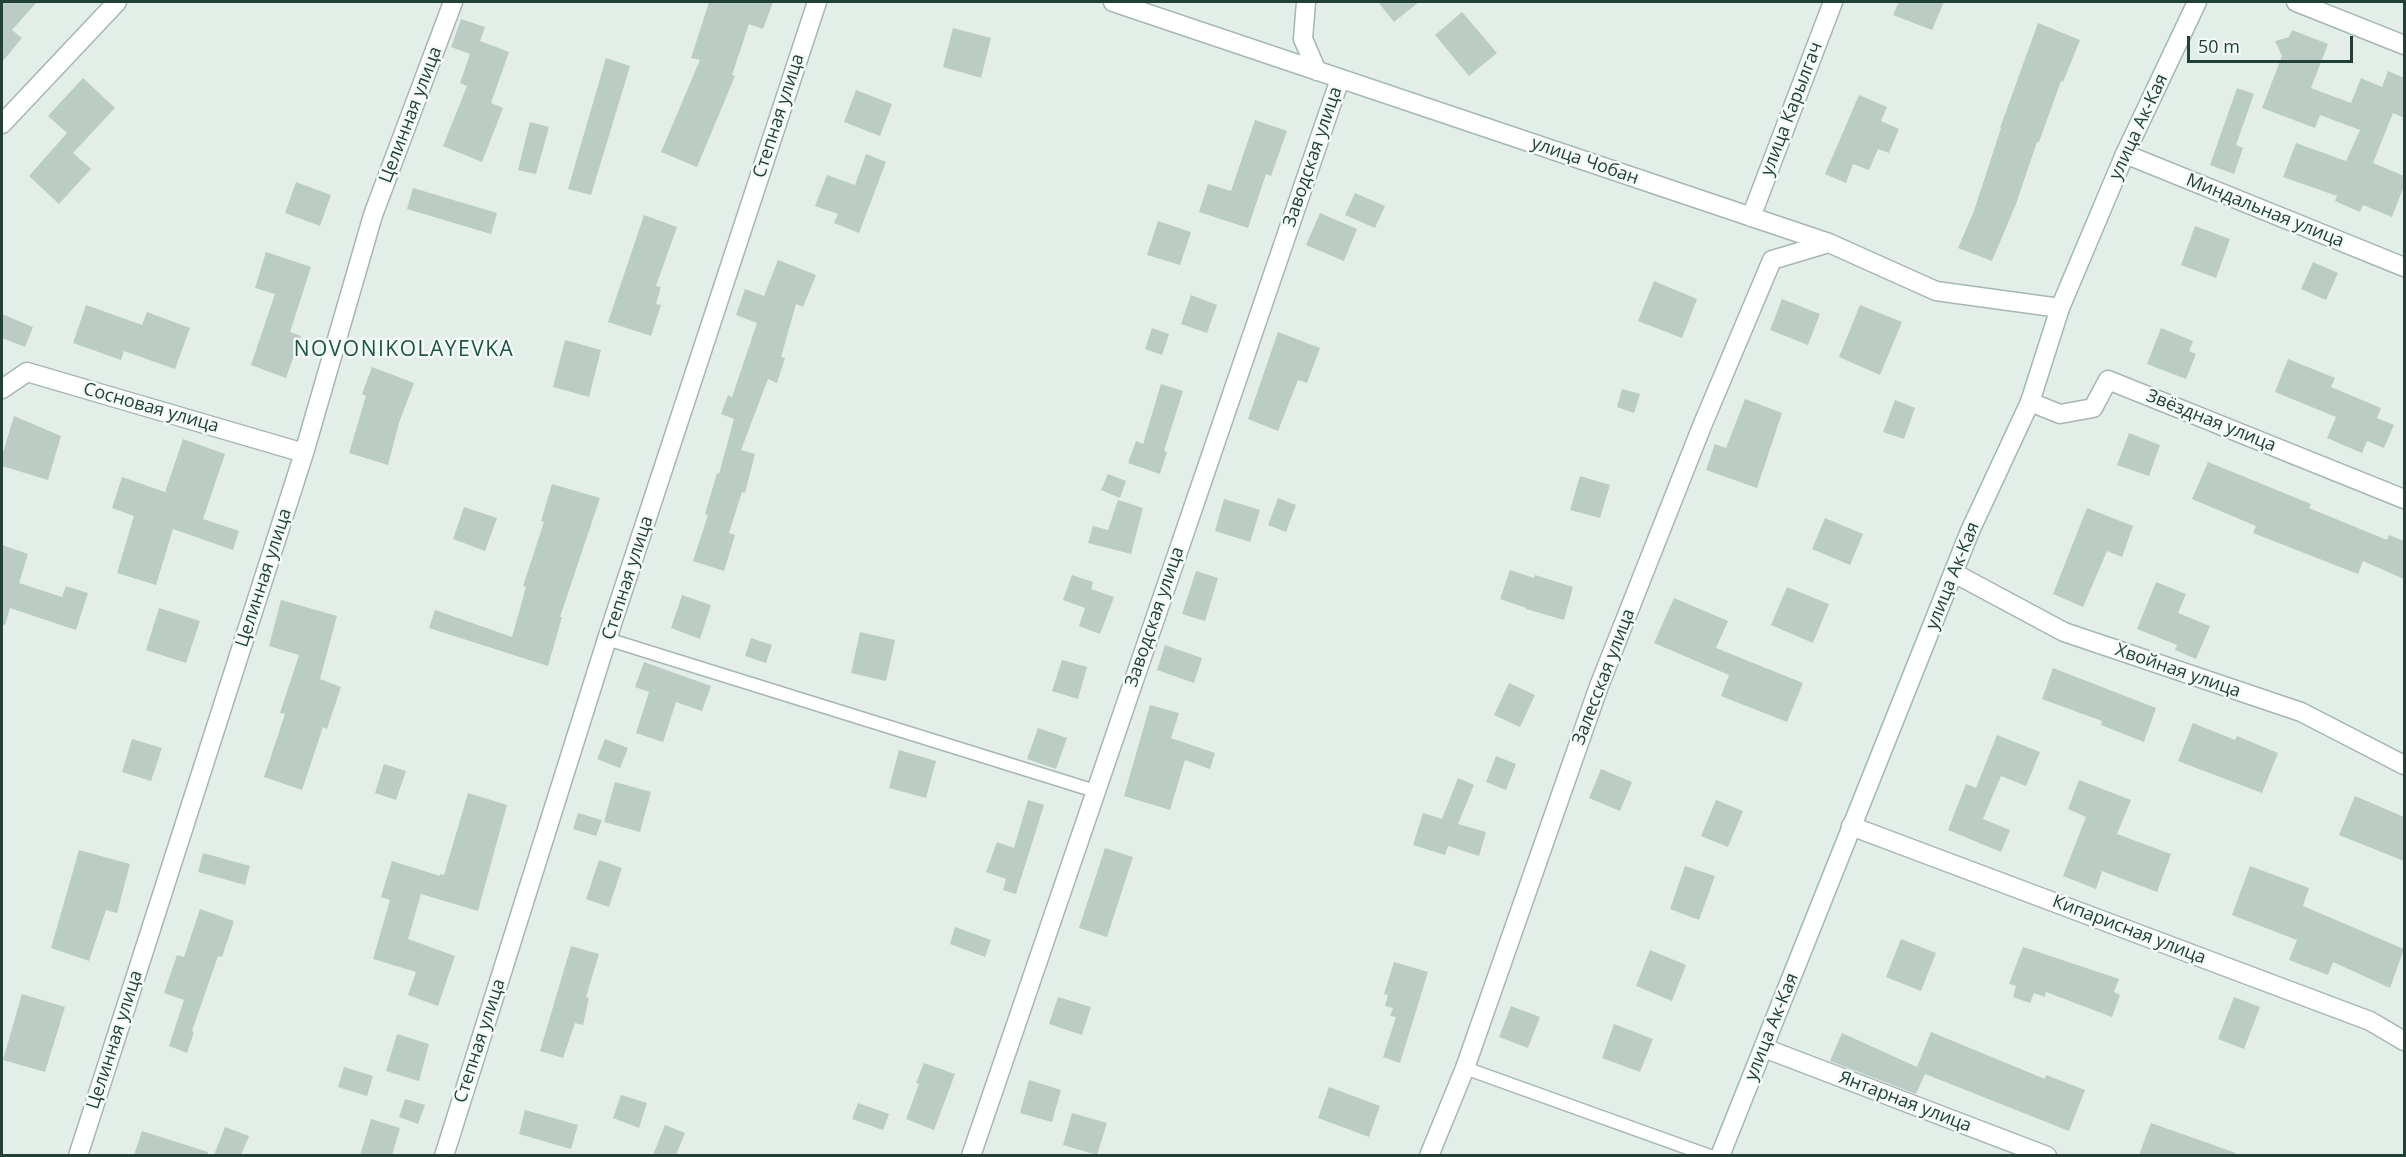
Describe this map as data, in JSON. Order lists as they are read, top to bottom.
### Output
{
  "streets": {
    "street": [
      "улица Карылгач",
      "Целинная улица",
      "Степная улица",
      "улица Ак-Кая",
      "Заводская улица",
      "улица Чобан",
      "Миндальная улица",
      "Сосновая улица",
      "Звёздная улица",
      "Хвойная улица",
      "Залесская улица",
      "Кипарисная улица",
      "Янтарная улица"
    ]
  },
  "crossings": [
    ["улица Карылгач", "улица Чобан"],
    ["Целинная улица", "Сосновая улица"],
    ["улица Ак-Кая", "улица Чобан"],
    ["улица Ак-Кая", "Миндальная улица"],
    ["улица Ак-Кая", "Звёздная улица"],
    ["улица Ак-Кая", "Хвойная улица"],
    ["улица Ак-Кая", "Кипарисная улица"],
    ["улица Ак-Кая", "Янтарная улица"],
    ["Заводская улица", "улица Чобан"],
    ["улица Чобан", "Залесская улица"]
  ],
  "districts": ["NOVONIKOLAYEVKA"],
  "scale_bar": "50 m"
}
